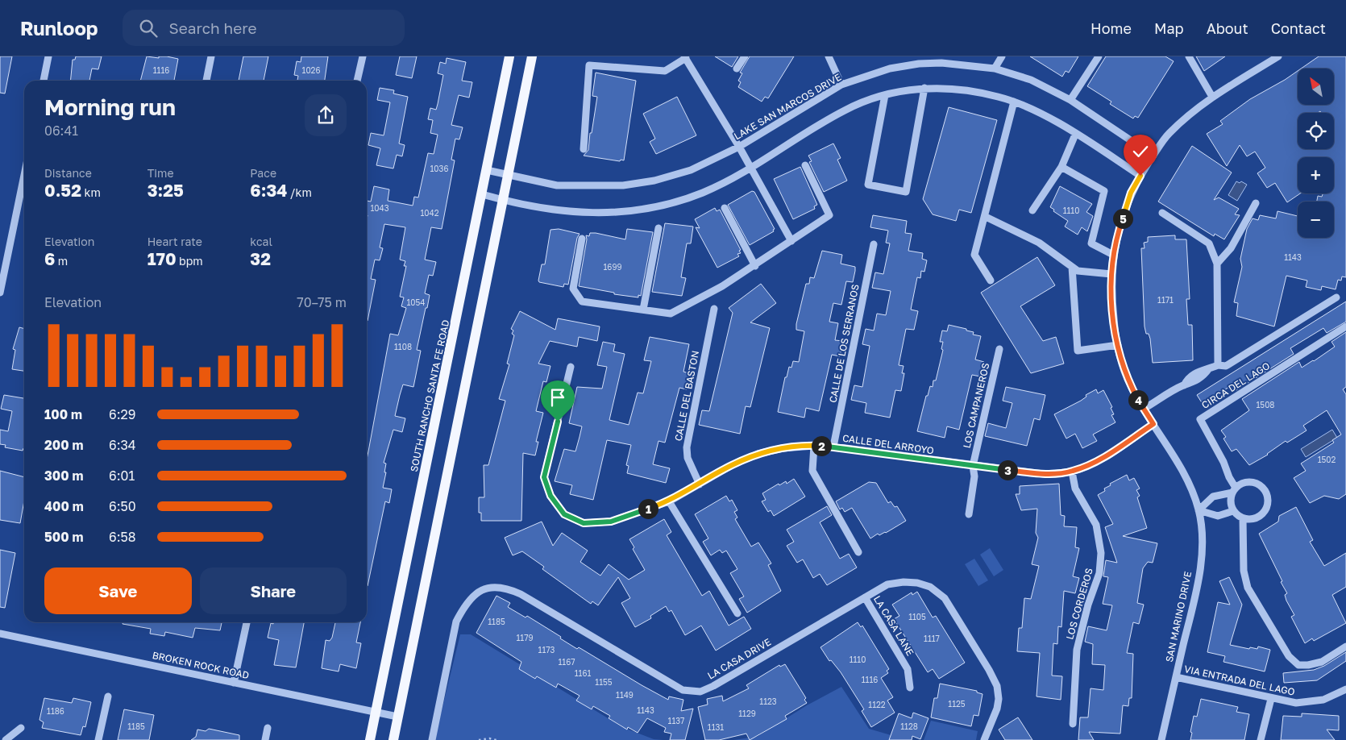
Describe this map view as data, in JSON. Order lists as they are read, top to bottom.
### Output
{
  "streets": {
    "main road": ["SOUTH RANCHO SANTA FE ROAD"],
    "street": [
      "LAKE SAN MARCOS DRIVE",
      "CALLE DE LOS SERRANOS",
      "CIRCA DEL LAGO",
      "CALLE DEL BASTON",
      "LOS CAMPANEROS",
      "CALLE DEL ARROYO",
      "LOS CORDEROS",
      "SAN MARINO DRIVE",
      "LA CASA LANE",
      "LA CASA DRIVE",
      "BROKEN ROCK ROAD",
      "VIA ENTRADA DEL LAGO"
    ]
  },
  "crossings": [
    ["LAKE SAN MARCOS DRIVE", "SOUTH RANCHO SANTA FE ROAD"],
    ["LAKE SAN MARCOS DRIVE", "SAN MARINO DRIVE"],
    ["CALLE DE LOS SERRANOS", "CALLE DEL ARROYO"],
    ["SOUTH RANCHO SANTA FE ROAD", "BROKEN ROCK ROAD"],
    ["CALLE DEL BASTON", "CALLE DEL ARROYO"],
    ["LOS CAMPANEROS", "CALLE DEL ARROYO"],
    ["CALLE DEL ARROYO", "LOS CORDEROS"],
    ["CALLE DEL ARROYO", "SAN MARINO DRIVE"],
    ["SAN MARINO DRIVE", "VIA ENTRADA DEL LAGO"],
    ["LA CASA LANE", "LA CASA DRIVE"]
  ],
  "house_numbers": [
    "1116",
    "1026",
    "1036",
    "1043",
    "1110",
    "1042",
    "1143",
    "1699",
    "1171",
    "1054",
    "1108",
    "1508",
    "1502",
    "1105",
    "1185",
    "1179",
    "1117",
    "1173",
    "1110",
    "1167",
    "1161",
    "1116",
    "1155",
    "1149",
    "1123",
    "1125",
    "1122",
    "1143",
    "1186",
    "1129",
    "1137",
    "1185",
    "1128",
    "1131"
  ],
  "north": "top left",
  "page": {
    "header": "Runloop",
    "search": "Search here",
    "nav": [
      "Home",
      "Map",
      "About",
      "Contact"
    ],
    "map_buttons": ["+", "−"],
    "heading": ["Morning run", "06:41"],
    "stats": [
      ["Distance", "0.52 km"],
      ["Time", "3:25"],
      ["Pace", "6:34 /km"],
      ["Elevation", "6 m"],
      ["Heart rate", "170 bpm"],
      ["kcal", "32"]
    ],
    "pins": [
      "5",
      "4",
      "2",
      "3",
      "1"
    ],
    "chart": ["Elevation", "70–75 m"],
    "list": [
      {
        "name": "100 m",
        "note": "6:29"
      },
      {
        "name": "200 m",
        "note": "6:34"
      },
      {
        "name": "300 m",
        "note": "6:01"
      },
      {
        "name": "400 m",
        "note": "6:50"
      },
      {
        "name": "500 m",
        "note": "6:58"
      }
    ],
    "buttons": ["Save", "Share"]
  }
}
